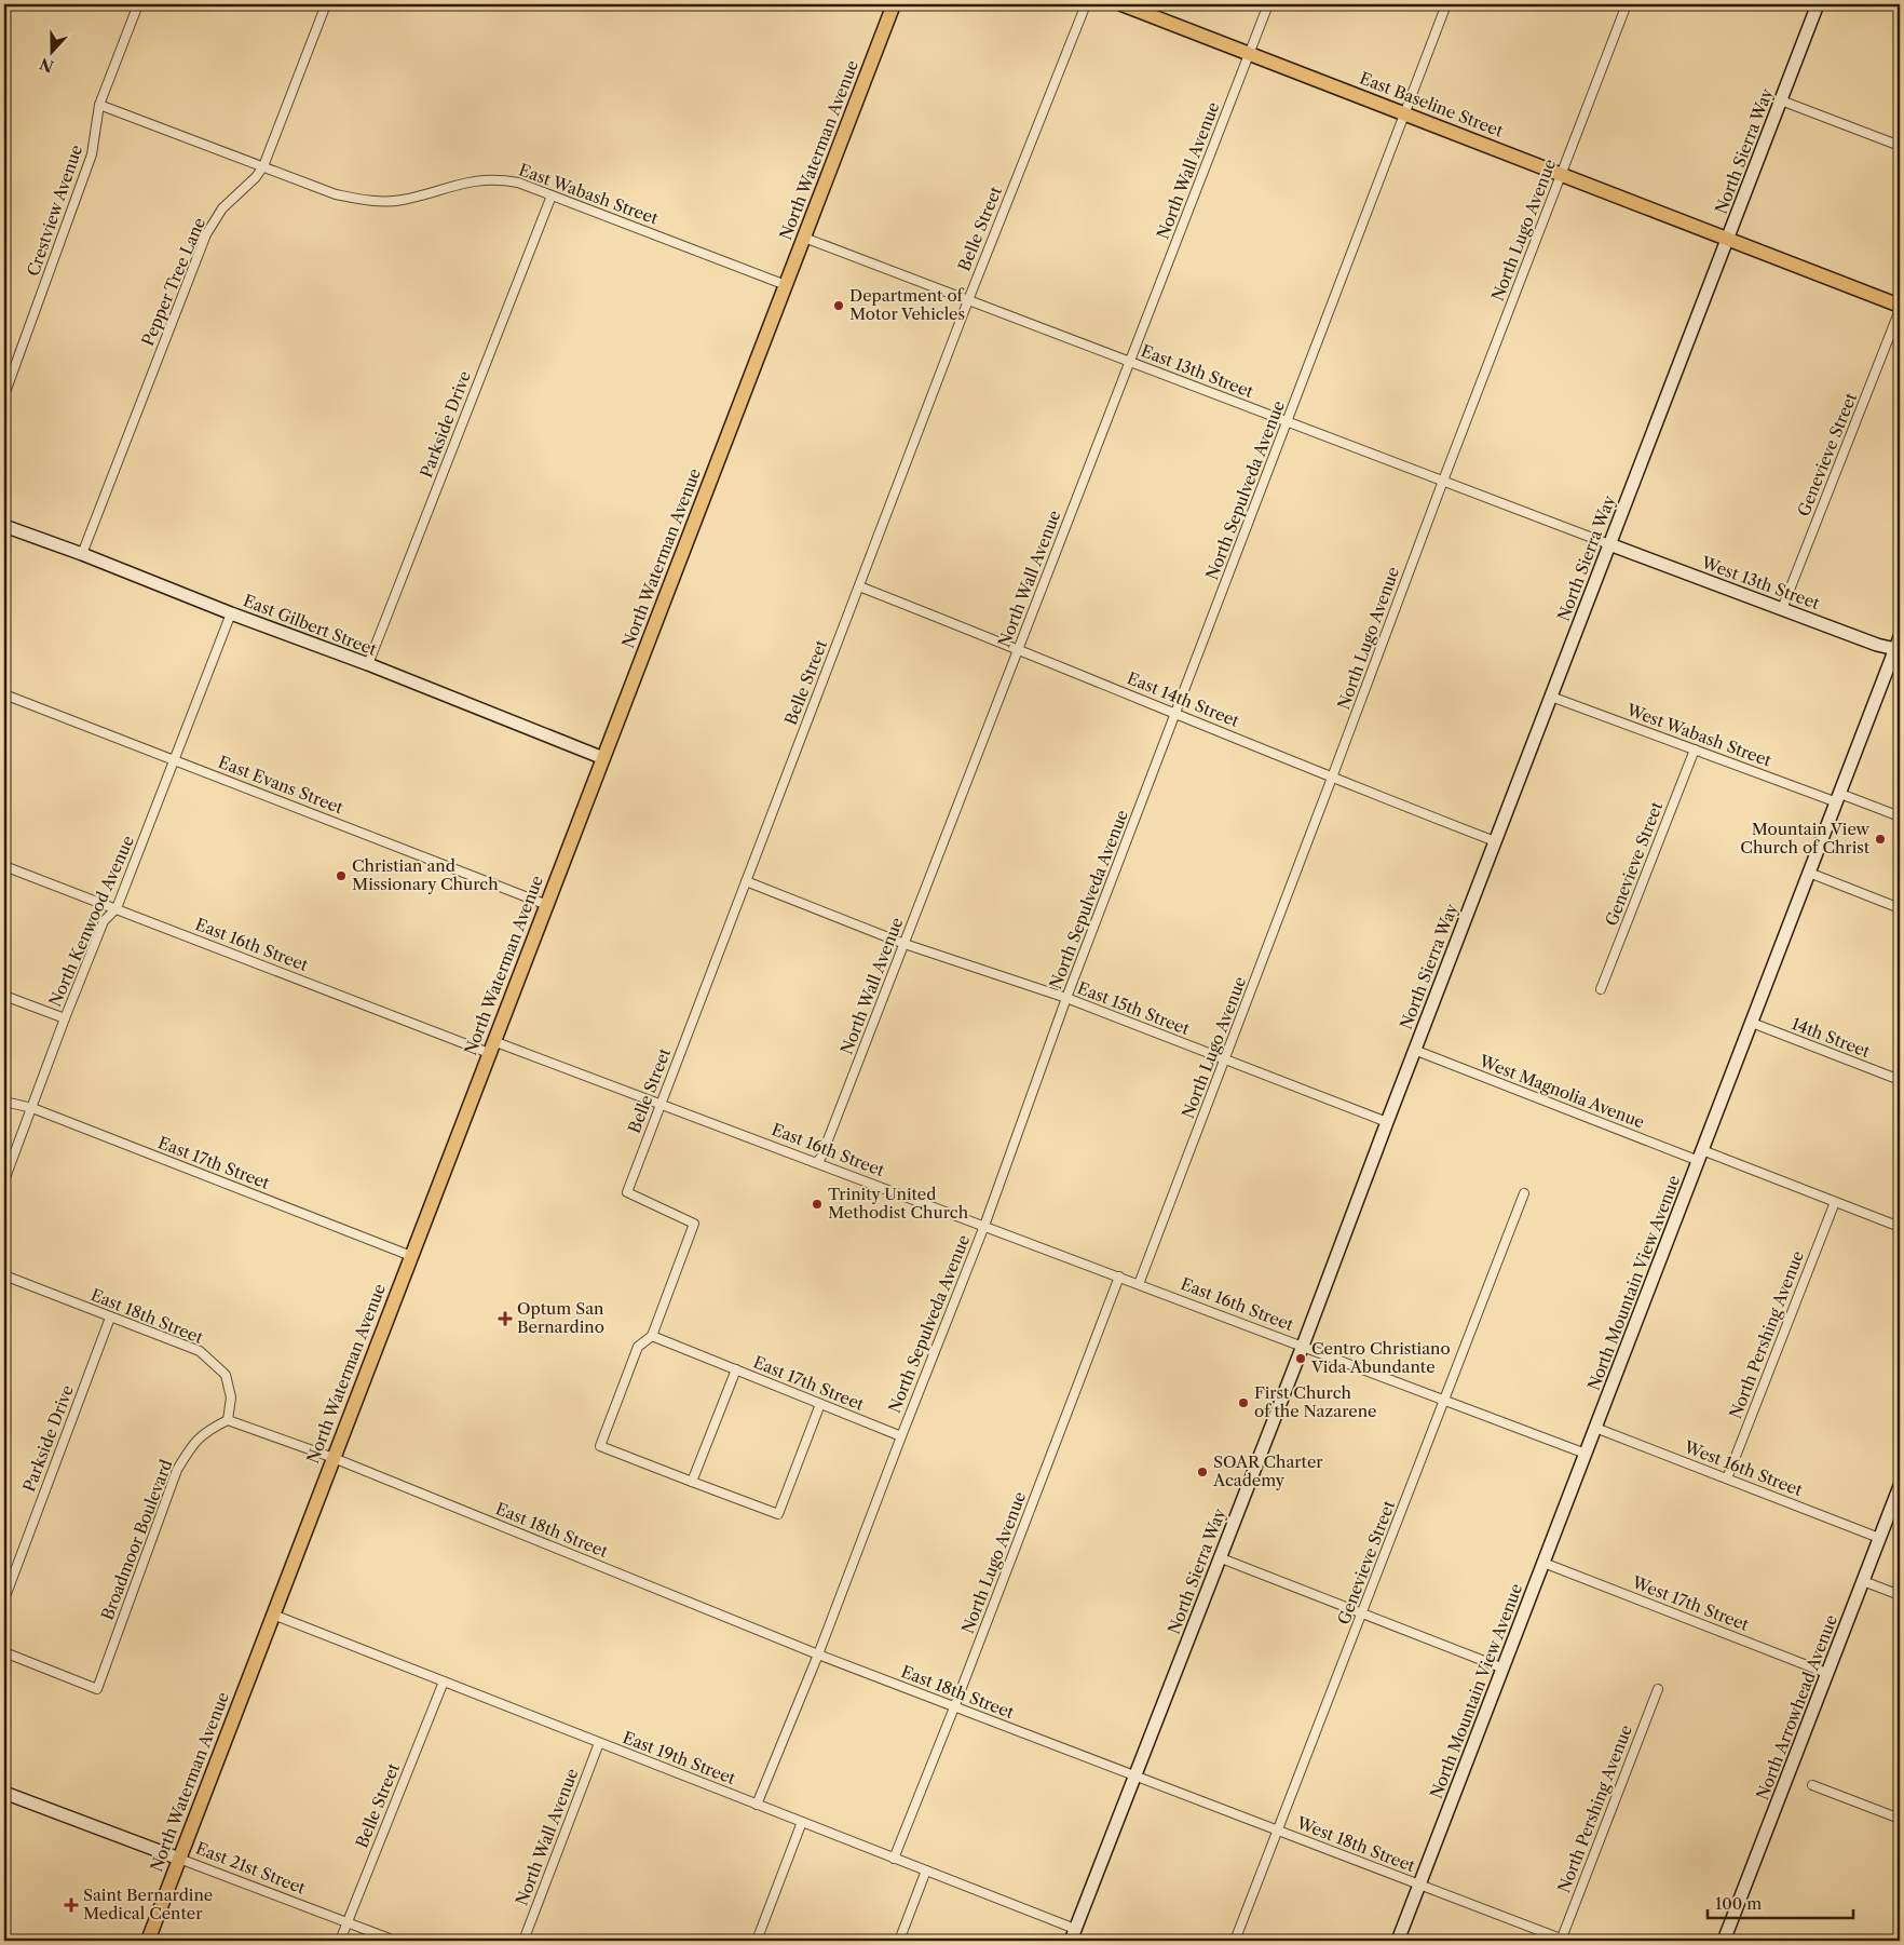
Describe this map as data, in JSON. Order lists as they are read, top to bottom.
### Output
{
  "streets": {
    "main road": ["East Baseline Street", "North Waterman Avenue"],
    "street": [
      "North Sierra Way",
      "North Wall Avenue",
      "East Wabash Street",
      "Crestview Avenue",
      "Belle Street",
      "North Lugo Avenue",
      "Pepper Tree Lane",
      "East 13th Street",
      "Parkside Drive",
      "Genevieve Street",
      "North Sepulveda Avenue",
      "West 13th Street",
      "East Gilbert Street",
      "East 14th Street",
      "West Wabash Street",
      "East Evans Street",
      "North Kenwood Avenue",
      "East 16th Street",
      "East 15th Street",
      "14th Street",
      "West Magnolia Avenue",
      "East 17th Street",
      "North Mountain View Avenue",
      "East 18th Street",
      "North Pershing Avenue",
      "West 16th Street",
      "Broadmoor Boulevard",
      "West 17th Street",
      "North Arrowhead Avenue",
      "East 19th Street",
      "West 18th Street",
      "East 21st Street"
    ]
  },
  "crossings": [
    ["East Baseline Street", "North Sierra Way"],
    ["East Baseline Street", "North Wall Avenue"],
    ["East Baseline Street", "North Lugo Avenue"],
    ["East Baseline Street", "North Sepulveda Avenue"],
    ["North Waterman Avenue", "East Wabash Street"],
    ["North Waterman Avenue", "East 13th Street"],
    ["North Waterman Avenue", "East Gilbert Street"],
    ["North Waterman Avenue", "East Evans Street"],
    ["North Waterman Avenue", "East 16th Street"],
    ["North Waterman Avenue", "East 17th Street"],
    ["North Waterman Avenue", "East 18th Street"],
    ["North Waterman Avenue", "East 19th Street"],
    ["North Waterman Avenue", "East 21st Street"],
    ["North Sierra Way", "East 13th Street"],
    ["North Sierra Way", "West 13th Street"],
    ["North Sierra Way", "East 14th Street"],
    ["North Sierra Way", "West Wabash Street"],
    ["North Sierra Way", "East 16th Street"],
    ["North Sierra Way", "East 15th Street"],
    ["North Sierra Way", "West Magnolia Avenue"],
    ["North Sierra Way", "East 18th Street"],
    ["North Sierra Way", "East 19th Street"],
    ["North Sierra Way", "West 18th Street"],
    ["North Wall Avenue", "East 13th Street"],
    ["North Wall Avenue", "East 14th Street"],
    ["North Wall Avenue", "East 16th Street"],
    ["North Wall Avenue", "East 15th Street"],
    ["North Wall Avenue", "East 19th Street"],
    ["East Wabash Street", "Crestview Avenue"],
    ["East Wabash Street", "Pepper Tree Lane"],
    ["East Wabash Street", "Parkside Drive"],
    ["Belle Street", "East 13th Street"],
    ["Belle Street", "East 14th Street"],
    ["Belle Street", "East 16th Street"],
    ["Belle Street", "East 15th Street"],
    ["Belle Street", "East 17th Street"],
    ["Belle Street", "East 19th Street"],
    ["Belle Street", "East 21st Street"],
    ["North Lugo Avenue", "East 13th Street"],
    ["North Lugo Avenue", "East 14th Street"],
    ["North Lugo Avenue", "East 16th Street"],
    ["North Lugo Avenue", "East 15th Street"],
    ["North Lugo Avenue", "East 18th Street"],
    ["North Lugo Avenue", "East 19th Street"],
    ["Pepper Tree Lane", "East Gilbert Street"],
    ["East 13th Street", "North Sepulveda Avenue"],
    ["East 13th Street", "West 13th Street"],
    ["Parkside Drive", "East Gilbert Street"],
    ["Parkside Drive", "East 18th Street"],
    ["Genevieve Street", "West 13th Street"],
    ["Genevieve Street", "West Wabash Street"],
    ["Genevieve Street", "West 18th Street"],
    ["North Sepulveda Avenue", "East 14th Street"],
    ["North Sepulveda Avenue", "East 16th Street"],
    ["North Sepulveda Avenue", "East 15th Street"],
    ["North Sepulveda Avenue", "East 17th Street"],
    ["North Sepulveda Avenue", "East 18th Street"],
    ["North Sepulveda Avenue", "East 19th Street"],
    ["West 13th Street", "North Mountain View Avenue"],
    ["East Gilbert Street", "North Kenwood Avenue"],
    ["West Wabash Street", "North Mountain View Avenue"],
    ["East Evans Street", "North Kenwood Avenue"],
    ["North Kenwood Avenue", "East 16th Street"],
    ["North Kenwood Avenue", "East 17th Street"],
    ["14th Street", "North Mountain View Avenue"],
    ["West Magnolia Avenue", "North Mountain View Avenue"],
    ["West Magnolia Avenue", "North Pershing Avenue"],
    ["North Mountain View Avenue", "West 16th Street"],
    ["North Mountain View Avenue", "West 17th Street"],
    ["North Mountain View Avenue", "West 18th Street"],
    ["East 18th Street", "Broadmoor Boulevard"],
    ["East 18th Street", "West 18th Street"],
    ["North Pershing Avenue", "West 16th Street"],
    ["North Pershing Avenue", "West 18th Street"],
    ["West 16th Street", "North Arrowhead Avenue"],
    ["West 17th Street", "North Arrowhead Avenue"]
  ],
  "places": {
    "other": [
      "Department of Motor Vehicles",
      "Mountain View Church of Christ",
      "Christian and Missionary Church",
      "Trinity United Methodist Church",
      "Centro Christiano Vida Abundante",
      "First Church of the Nazarene",
      "SOAR Charter Academy"
    ],
    "health": ["Optum San Bernardino", "Saint Bernardine Medical Center"]
  },
  "scale_bar": "100 m",
  "north": "bottom"
}
